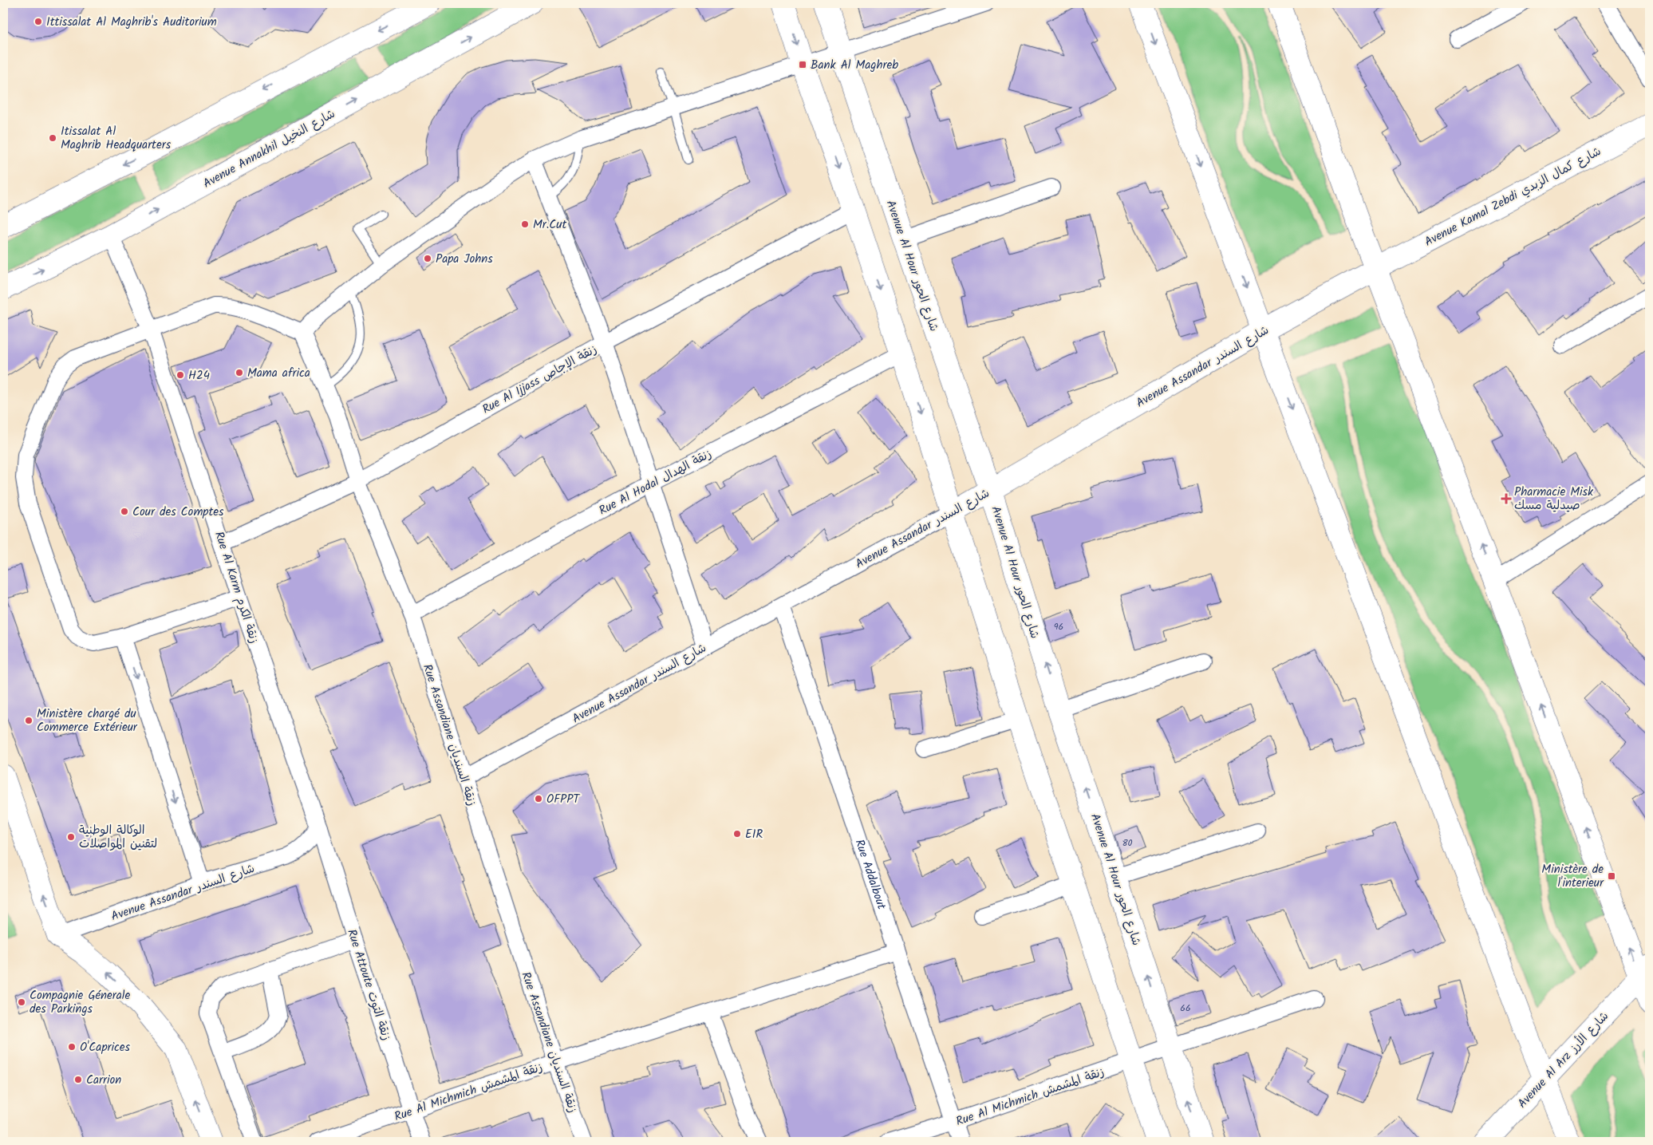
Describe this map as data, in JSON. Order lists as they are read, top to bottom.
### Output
{
  "streets": {
    "street": [
      "Avenue Annakhil شارع النخيل",
      "Avenue Kamal Zebdi شارع كمال الزبدي",
      "Avenue Al Hour شارع الحور",
      "Avenue Assandar شارع السندر",
      "Rue Al Ijjass زنقة الإجاص",
      "Rue Al Hodal زنقة الهدال",
      "Rue Al Karm زنقة الكرم",
      "Rue Assandiane زنقة السنديان",
      "Rue Addalbout",
      "Rue Attoute زنقة التوت",
      "Avenue Al Arz شارع الأرز",
      "Rue Al Michmich زنقة المشمش"
    ]
  },
  "crossings": [
    ["Avenue Annakhil شارع النخيل", "Rue Al Karm زنقة الكرم"],
    ["Avenue Kamal Zebdi شارع كمال الزبدي", "Avenue Assandar شارع السندر"],
    ["Avenue Al Hour شارع الحور", "Avenue Assandar شارع السندر"],
    ["Avenue Al Hour شارع الحور", "Rue Al Michmich زنقة المشمش"],
    ["Avenue Assandar شارع السندر", "Rue Al Karm زنقة الكرم"],
    ["Avenue Assandar شارع السندر", "Rue Assandiane زنقة السنديان"],
    ["Avenue Assandar شارع السندر", "Rue Addalbout"],
    ["Avenue Assandar شارع السندر", "Rue Attoute زنقة التوت"],
    ["Rue Al Ijjass زنقة الإجاص", "Rue Al Karm زنقة الكرم"],
    ["Rue Al Ijjass زنقة الإجاص", "Rue Assandiane زنقة السنديان"],
    ["Rue Al Hodal زنقة الهدال", "Rue Assandiane زنقة السنديان"],
    ["Rue Al Karm زنقة الكرم", "Rue Attoute زنقة التوت"],
    ["Rue Assandiane زنقة السنديان", "Rue Al Michmich زنقة المشمش"],
    ["Rue Addalbout", "Rue Al Michmich زنقة المشمش"],
    ["Rue Attoute زنقة التوت", "Rue Al Michmich زنقة المشمش"]
  ],
  "places": {
    "other": [
      "Ittissalat Al Maghrib's Auditorium",
      "Itissalat Al Maghrib Headquarters",
      "Mr.Cut",
      "Papa Johns",
      "Mama africa",
      "H24",
      "Cour des Comptes",
      "Ministère chargé du Commerce Extérieur",
      "OFPPT",
      "EIR",
      "الوكالة الوطنية لتقنين المواصلات",
      "Compagnie Génerale des Parkings",
      "O'Caprices",
      "Carrion"
    ],
    "transit": ["Bank Al Maghreb", "Ministère de l'interieur"],
    "health": ["Pharmacie Misk صيدلية مسك"]
  },
  "house_numbers": ["96", "80", "66"]
}
